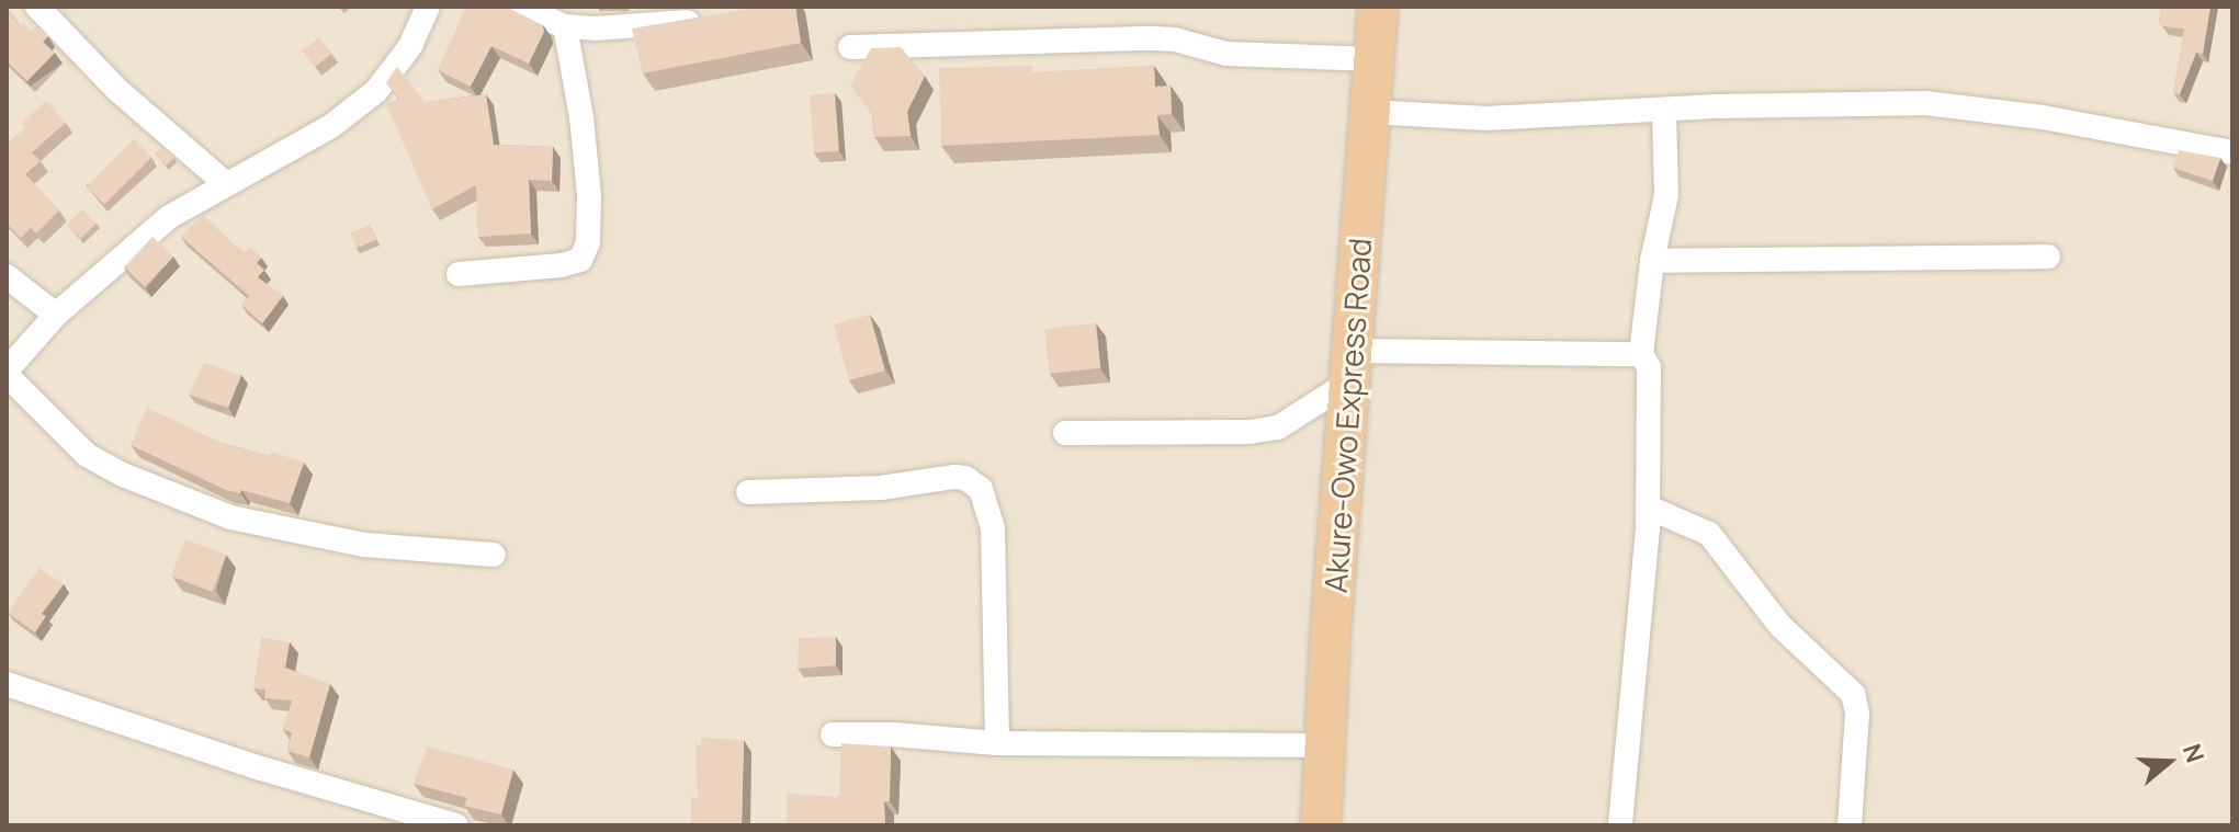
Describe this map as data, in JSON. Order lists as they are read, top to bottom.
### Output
{
  "streets": {
    "highway": ["Akure-Owo Express Road"]
  },
  "north": "right"
}
